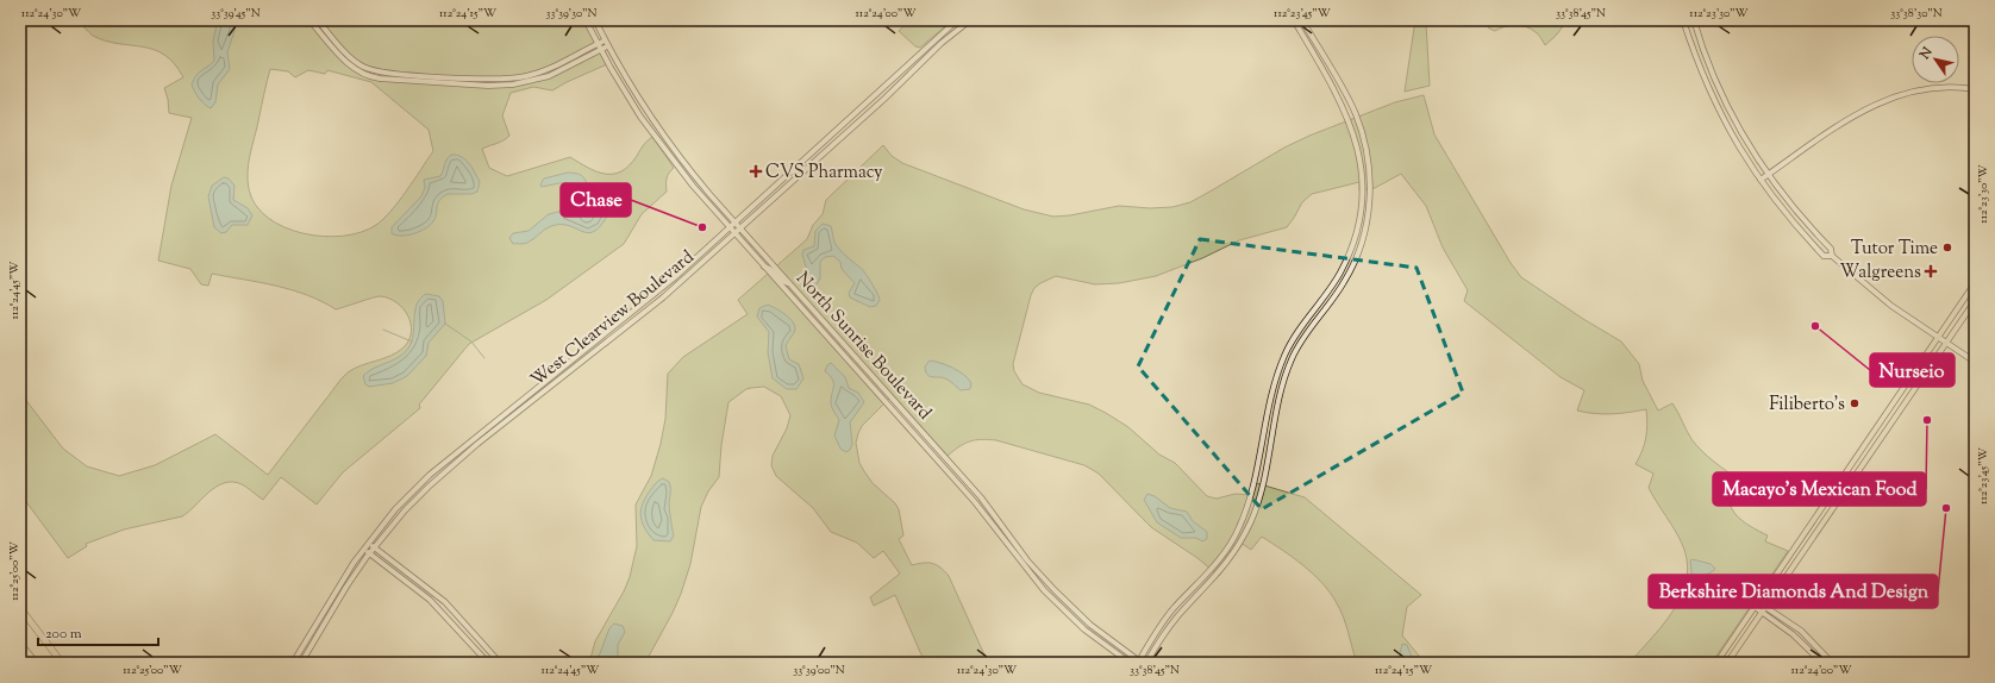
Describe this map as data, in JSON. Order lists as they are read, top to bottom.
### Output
{
  "streets": {
    "street": ["West Clearview Boulevard", "North Sunrise Boulevard"]
  },
  "crossings": [
    ["West Clearview Boulevard", "North Sunrise Boulevard"]
  ],
  "places": {
    "health": ["CVS Pharmacy", "Walgreens"],
    "other": [
      "Chase",
      "Tutor Time",
      "Nurseio",
      "Filiberto's",
      "Macayo's Mexican Food",
      "Berkshire Diamonds And Design"
    ]
  },
  "scale_bar": "200 m",
  "north": "top left",
  "coordinates": [
    "112°24'30\"W",
    "33°39'45\"N",
    "112°24'15\"W",
    "33°39'30\"N",
    "112°24'00\"W",
    "112°23'45\"W",
    "33°38'45\"N",
    "112°23'30\"W",
    "33°38'30\"N",
    "112°24'45\"W",
    "112°25'00\"W",
    "33°39'00\"N"
  ]
}
